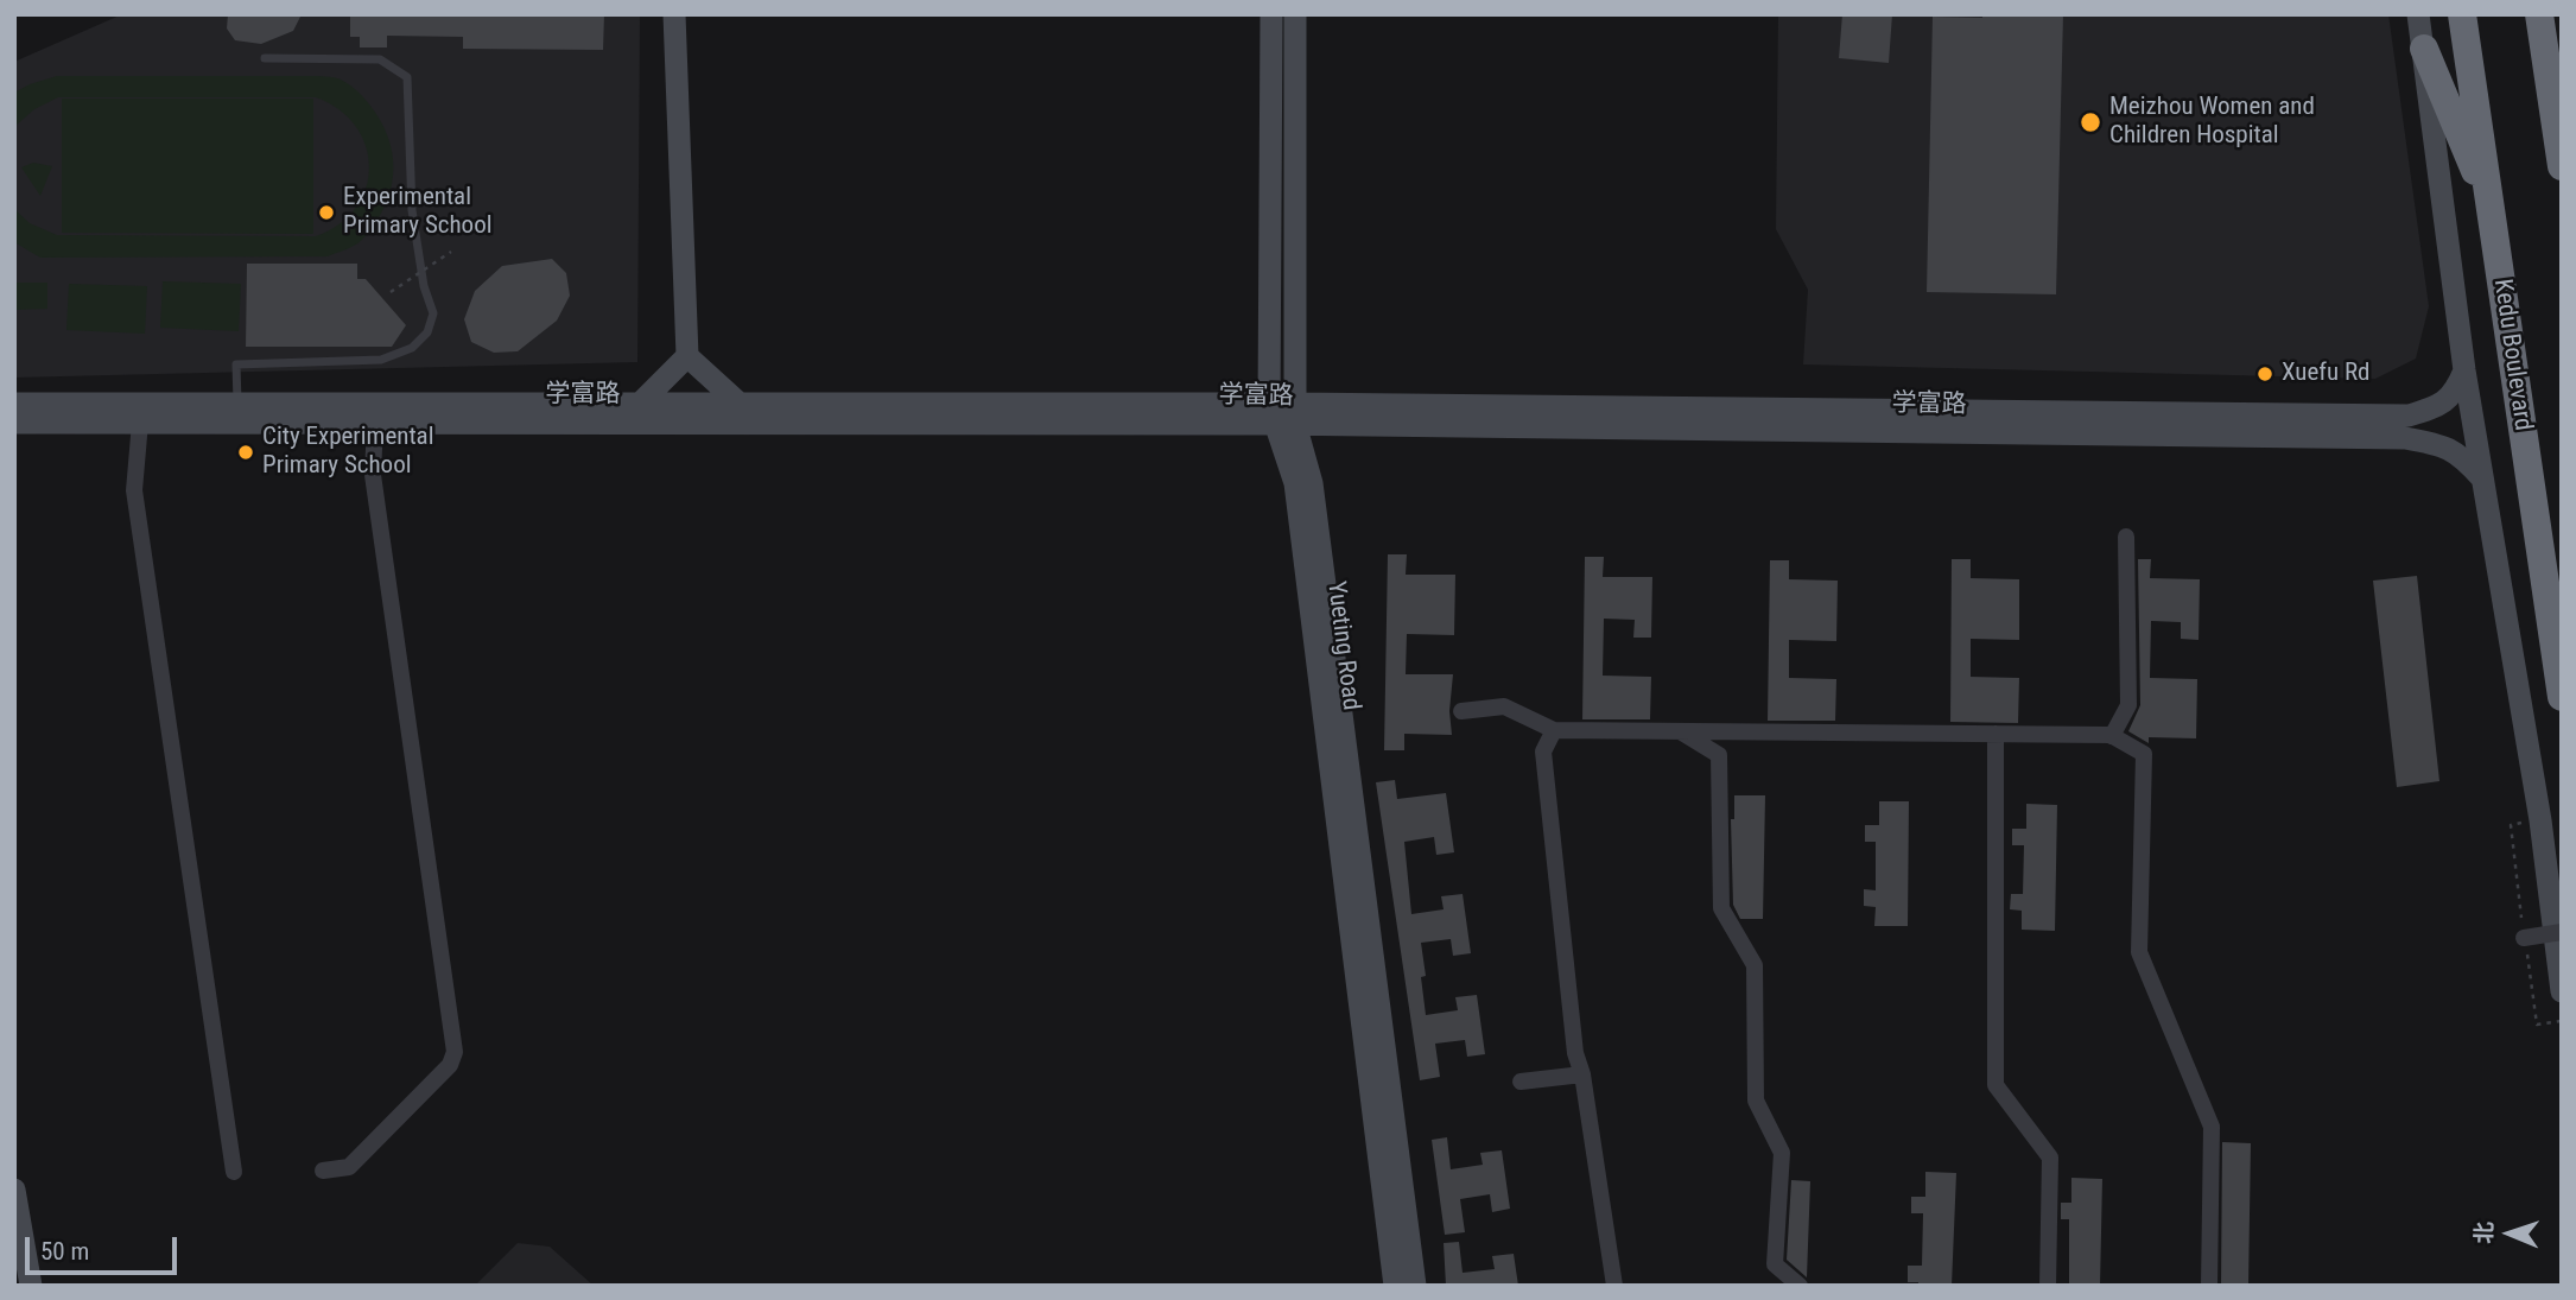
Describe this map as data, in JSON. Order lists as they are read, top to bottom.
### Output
{
  "streets": {
    "highway": ["Kedu Boulevard"],
    "street": ["学富路", "Yueting Road"]
  },
  "crossings": [
    ["学富路", "Yueting Road"]
  ],
  "places": [
    "Meizhou Women and Children Hospital",
    "Experimental Primary School",
    "Xuefu Rd",
    "City Experimental Primary School"
  ],
  "scale_bar": "50 m",
  "north": "left"
}
